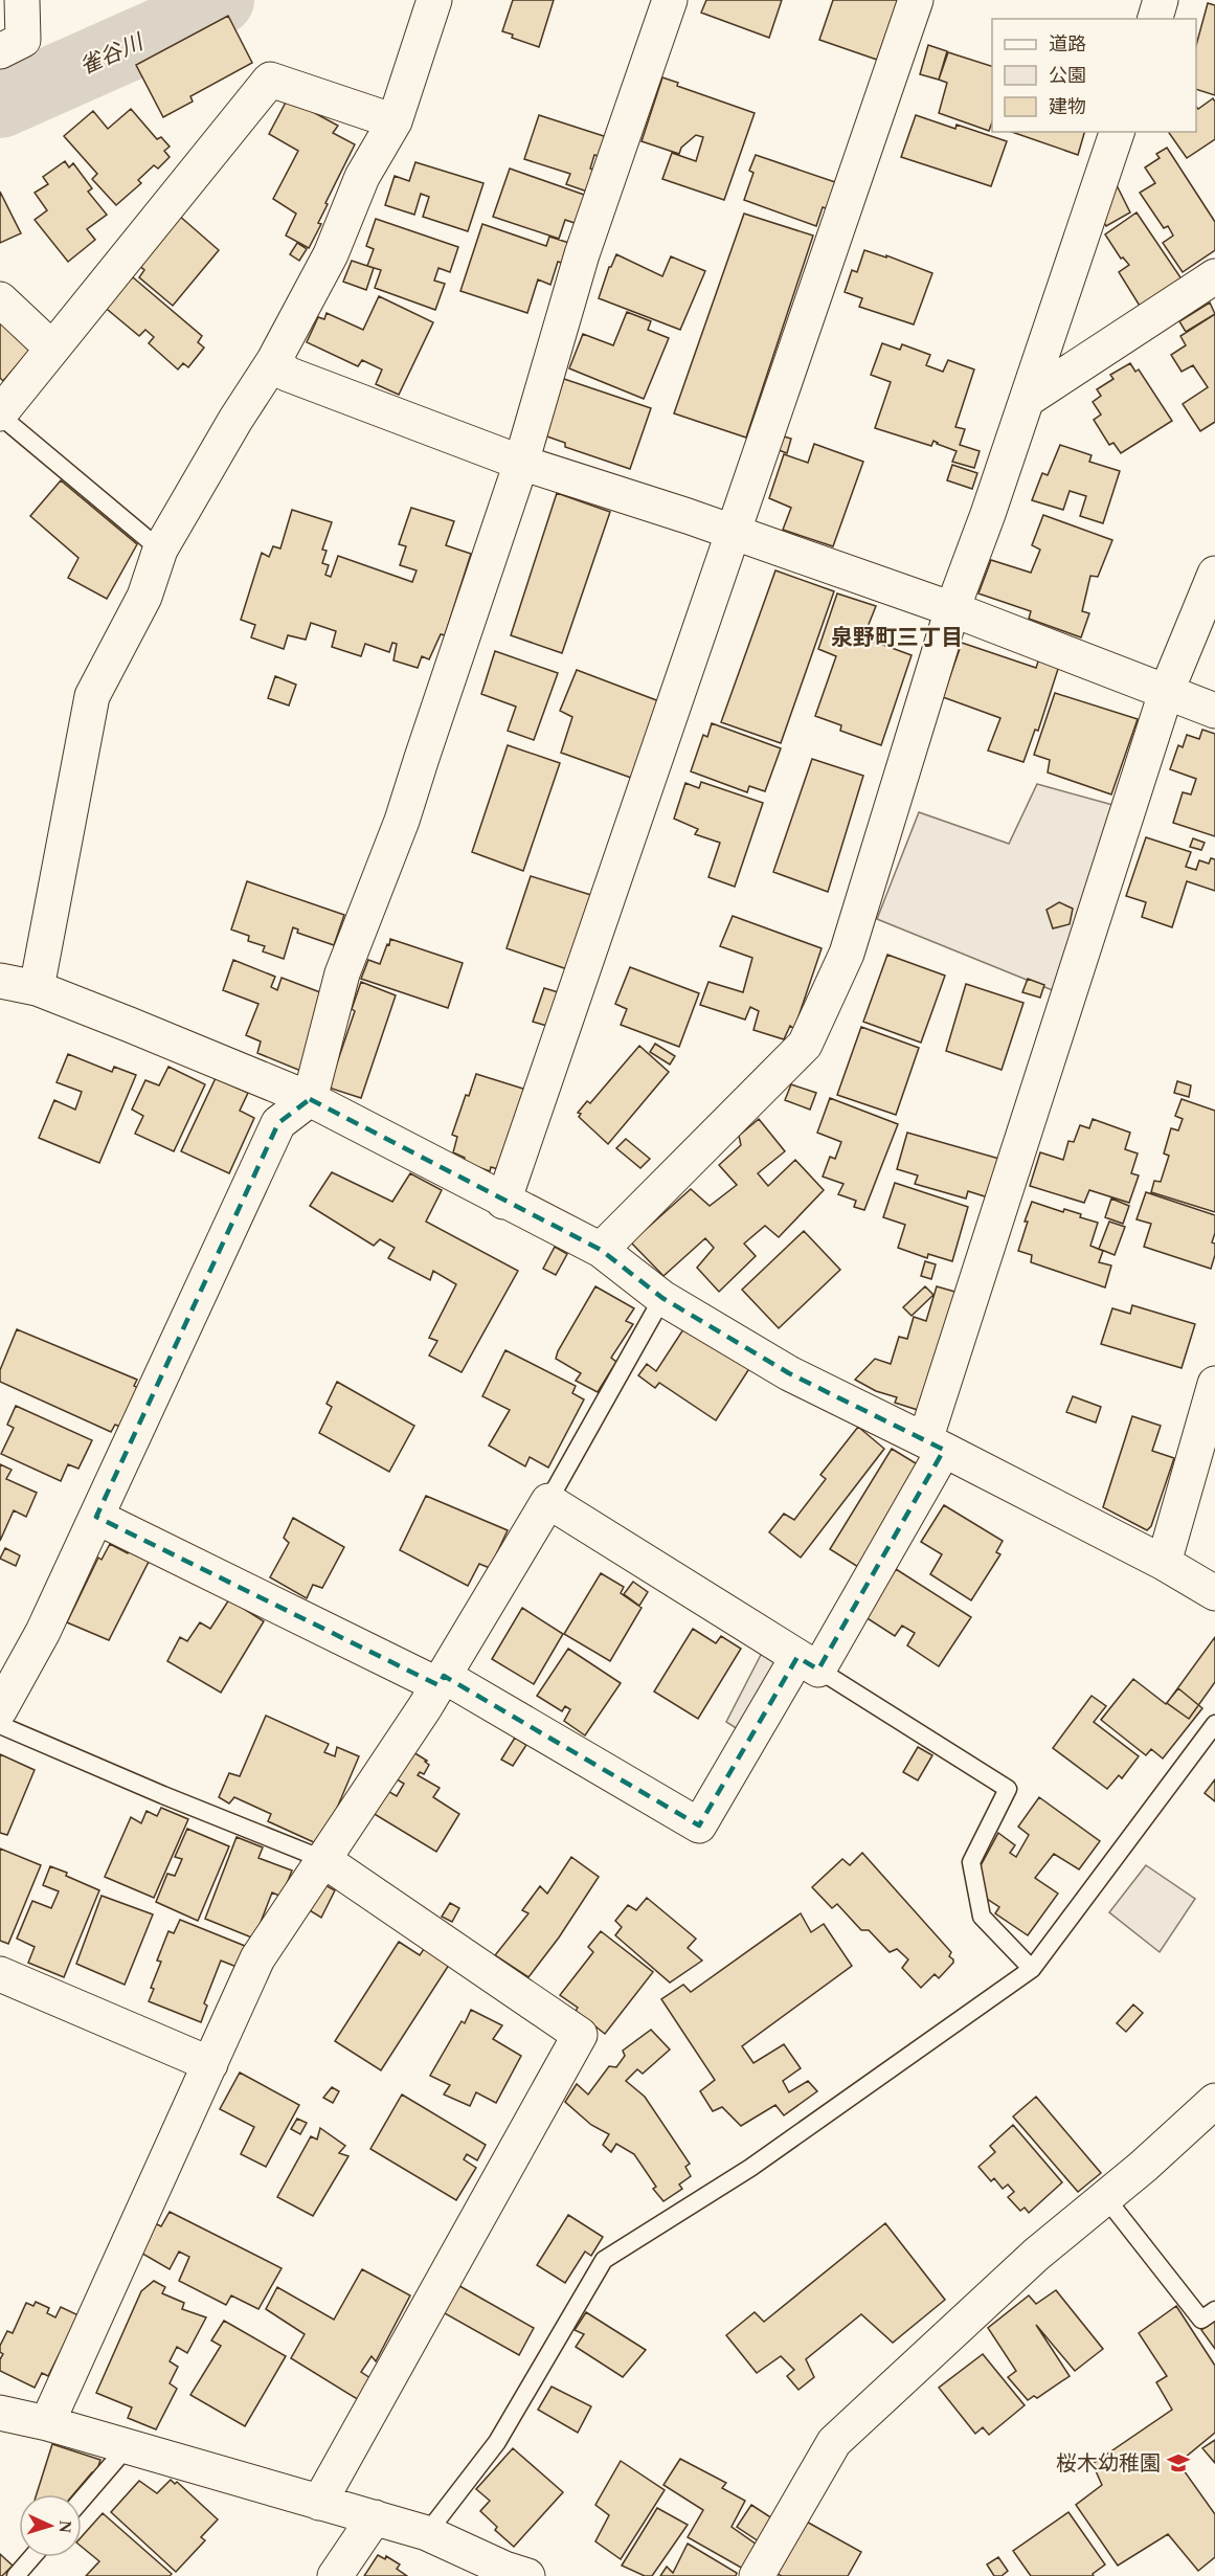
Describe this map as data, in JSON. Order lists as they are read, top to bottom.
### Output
{
  "districts": ["泉野町三丁目"],
  "water": ["雀谷川"],
  "places": {
    "school or university": ["桜木幼稚園"]
  },
  "legend": ["道路", "公園", "建物"],
  "north": "right"
}
